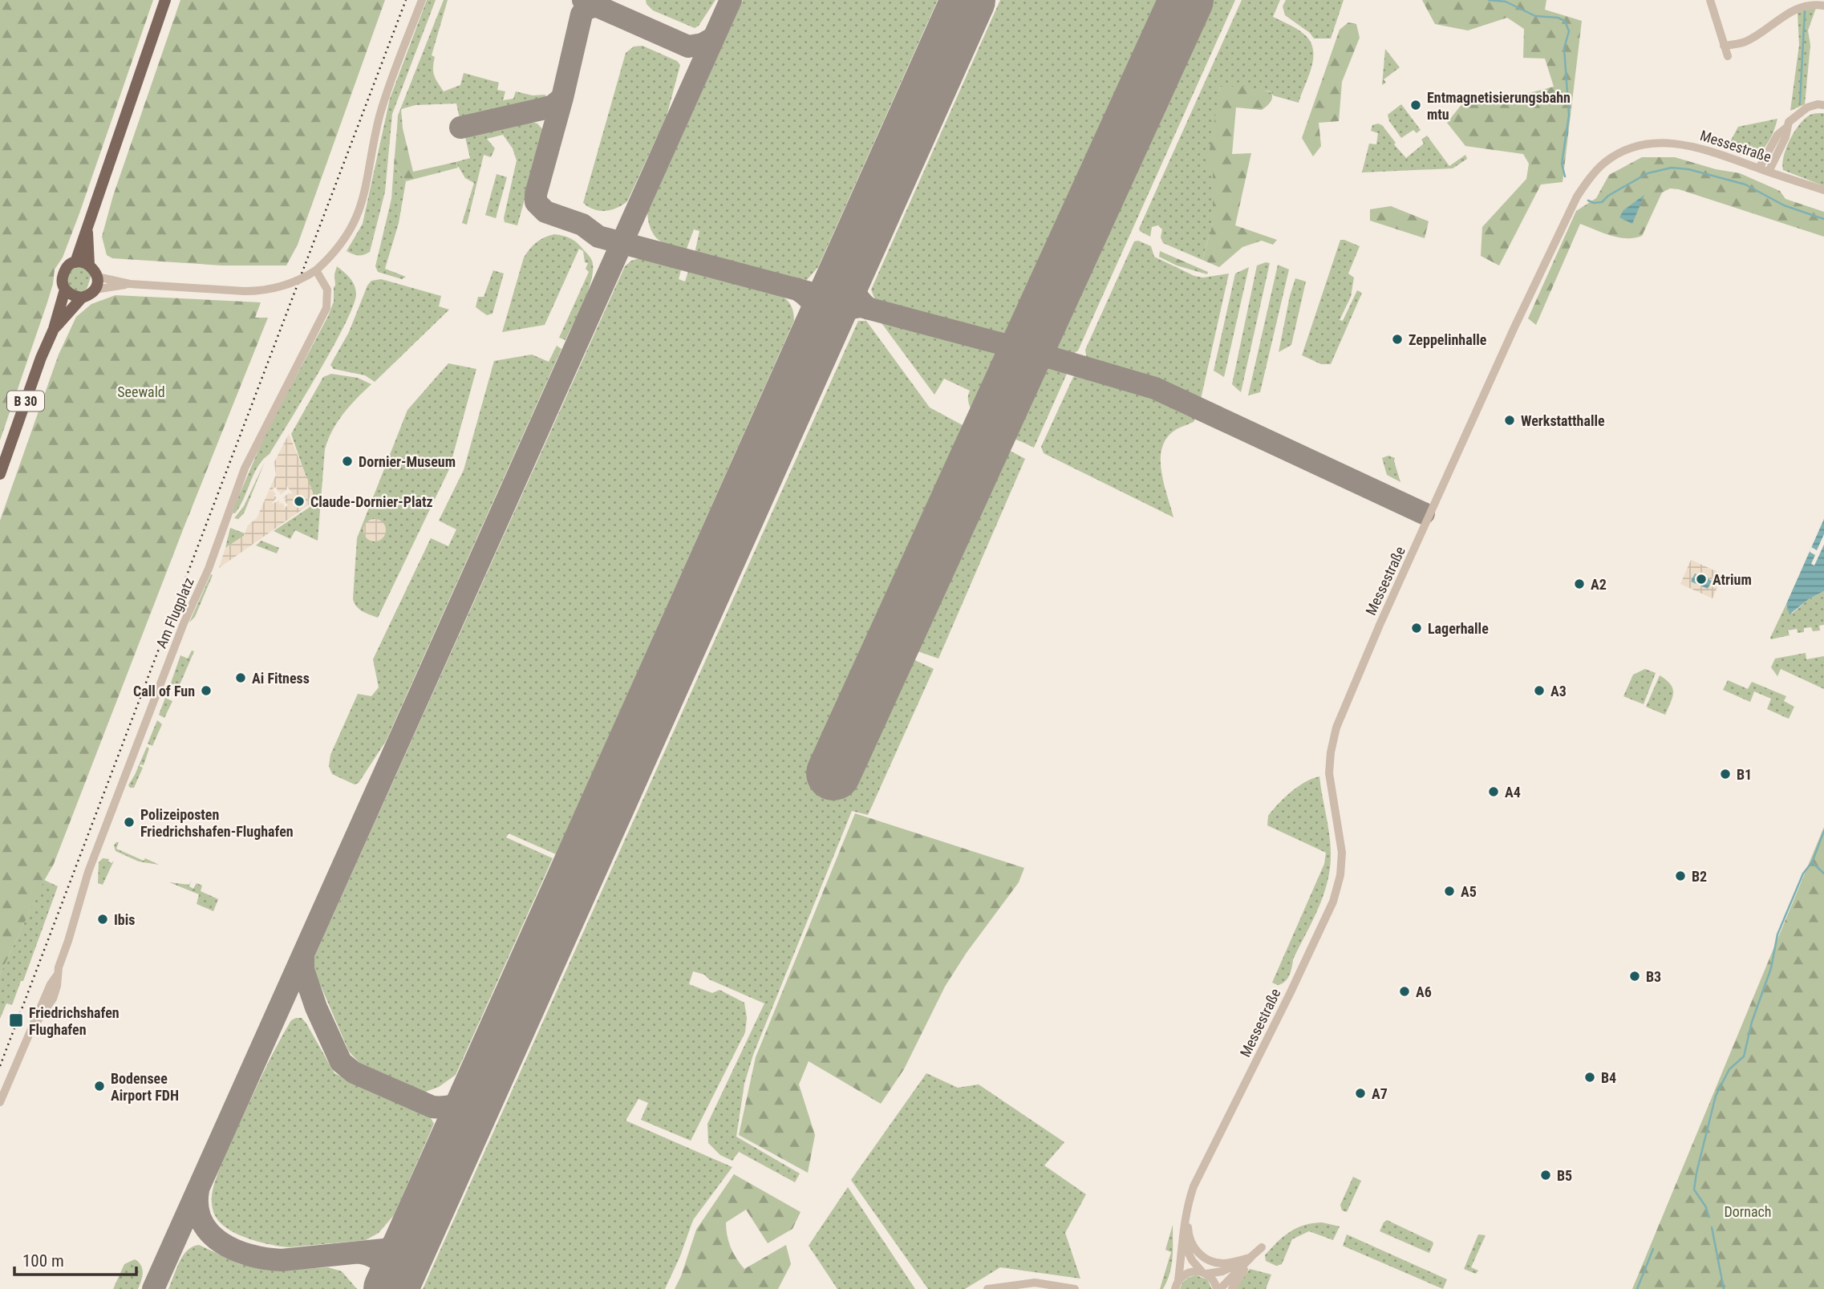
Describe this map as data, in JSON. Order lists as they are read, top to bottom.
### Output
{
  "streets": {
    "main road": ["B 30"],
    "street": ["Messestraße", "Am Flugplatz"]
  },
  "parks": ["Seewald", "Dornach"],
  "places": {
    "other": [
      "Entmagnetisierungsbahn mtu",
      "Zeppelinhalle",
      "Werkstatthalle",
      "Dornier-Museum",
      "Claude-Dornier-Platz",
      "Atrium",
      "A2",
      "Lagerhalle",
      "Ai Fitness",
      "Call of Fun",
      "A3",
      "B1",
      "A4",
      "Polizeiposten Friedrichshafen-Flughafen",
      "B2",
      "A5",
      "Ibis",
      "B3",
      "A6",
      "B4",
      "Bodensee Airport FDH",
      "A7",
      "B5"
    ],
    "transit": ["Friedrichshafen Flughafen"]
  },
  "scale_bar": "100 m"
}
